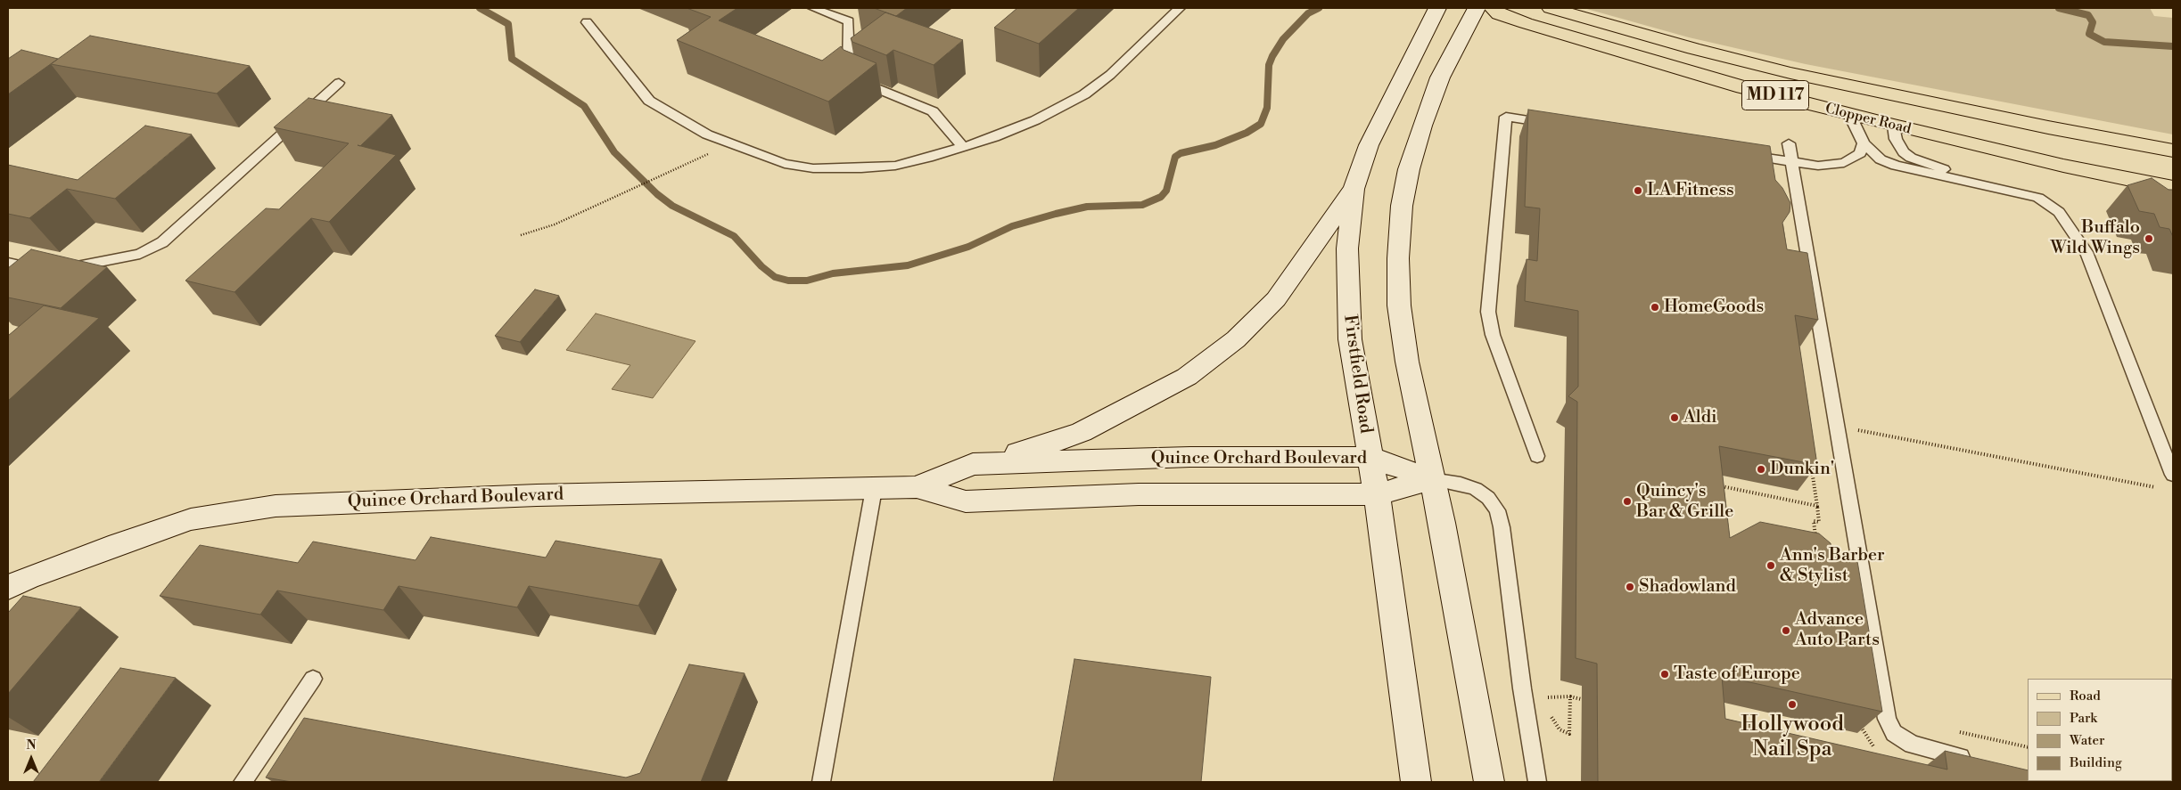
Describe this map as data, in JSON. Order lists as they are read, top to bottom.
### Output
{
  "streets": {
    "main road": ["MD 117", "Clopper Road"],
    "street": ["Firstfield Road", "Quince Orchard Boulevard"]
  },
  "crossings": [
    ["Firstfield Road", "Quince Orchard Boulevard"]
  ],
  "places": [
    "LA Fitness",
    "Buffalo Wild Wings",
    "HomeGoods",
    "Aldi",
    "Dunkin'",
    "Quincy's Bar & Grille",
    "Ann's Barber & Stylist",
    "Shadowland",
    "Advance Auto Parts",
    "Taste of Europe",
    "Hollywood Nail Spa"
  ],
  "legend": [
    "Road",
    "Park",
    "Water",
    "Building"
  ],
  "north": "top"
}
